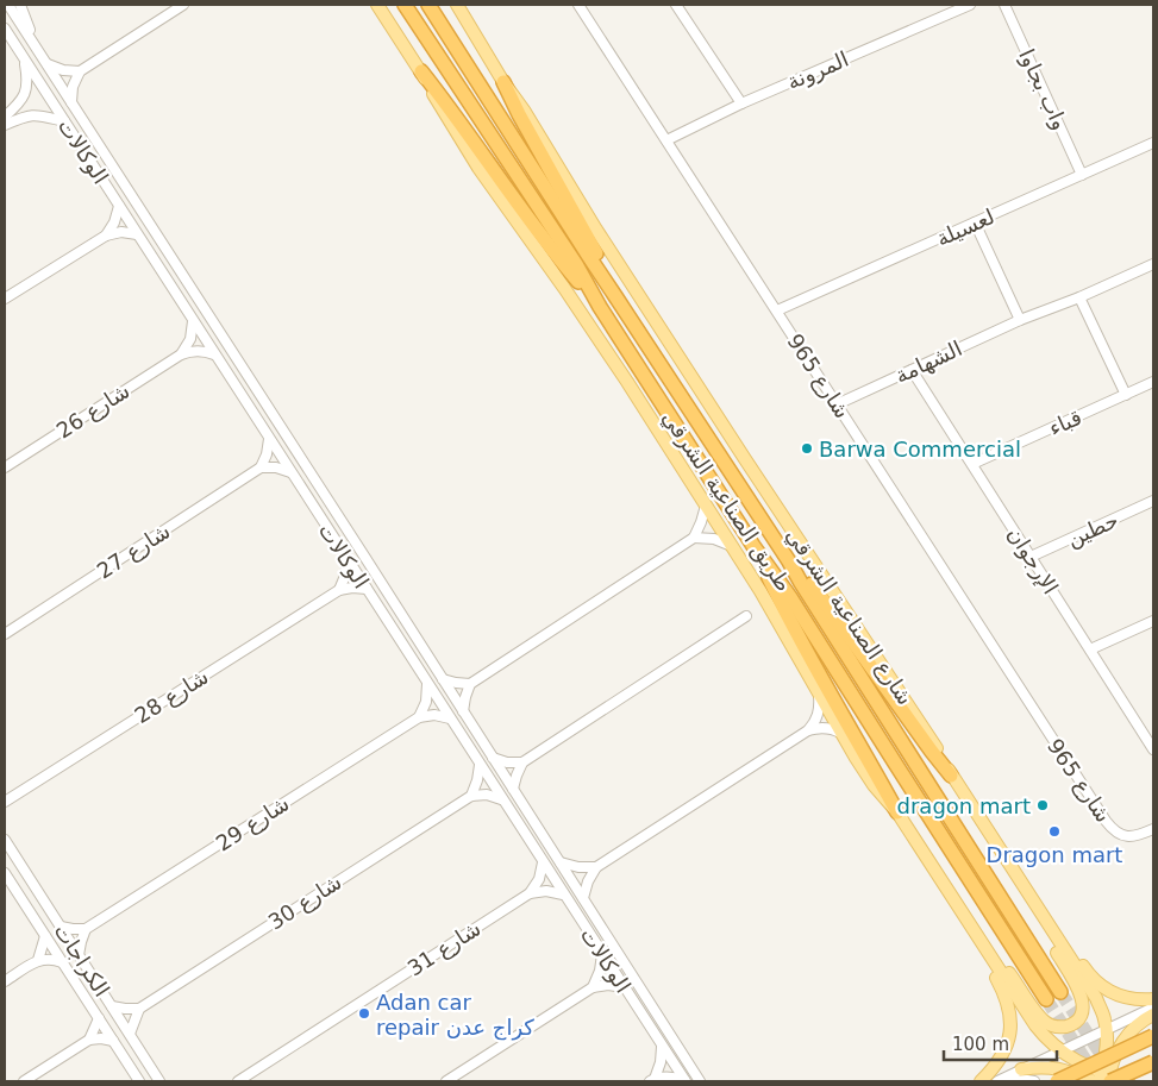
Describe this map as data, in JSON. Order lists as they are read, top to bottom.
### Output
{
  "streets": {
    "highway": ["طريق الصناعية الشرقي"],
    "main road": ["شارع الصناعية الشرقي"],
    "street": [
      "المرونة",
      "واب بجاوا",
      "الوكالات",
      "لعسيلة",
      "الشهامة",
      "شارع 965",
      "شارع 26",
      "قباء",
      "حطين",
      "شارع 27",
      "الإرجوان",
      "شارع 28",
      "شارع 29",
      "شارع 30",
      "شارع 31",
      "الكراجات"
    ]
  },
  "crossings": [
    ["المرونة", "شارع 965"],
    ["واب بجاوا", "لعسيلة"],
    ["الوكالات", "شارع 26"],
    ["الوكالات", "شارع 28"],
    ["لعسيلة", "شارع 965"],
    ["الشهامة", "شارع 965"],
    ["الشهامة", "الإرجوان"],
    ["قباء", "الإرجوان"],
    ["طريق الصناعية الشرقي", "شارع الصناعية الشرقي"],
    ["حطين", "الإرجوان"]
  ],
  "places": [
    "Barwa Commercial",
    "dragon mart",
    "Dragon mart",
    "Adan car repair كراج عدن"
  ],
  "scale_bar": "100 m"
}
